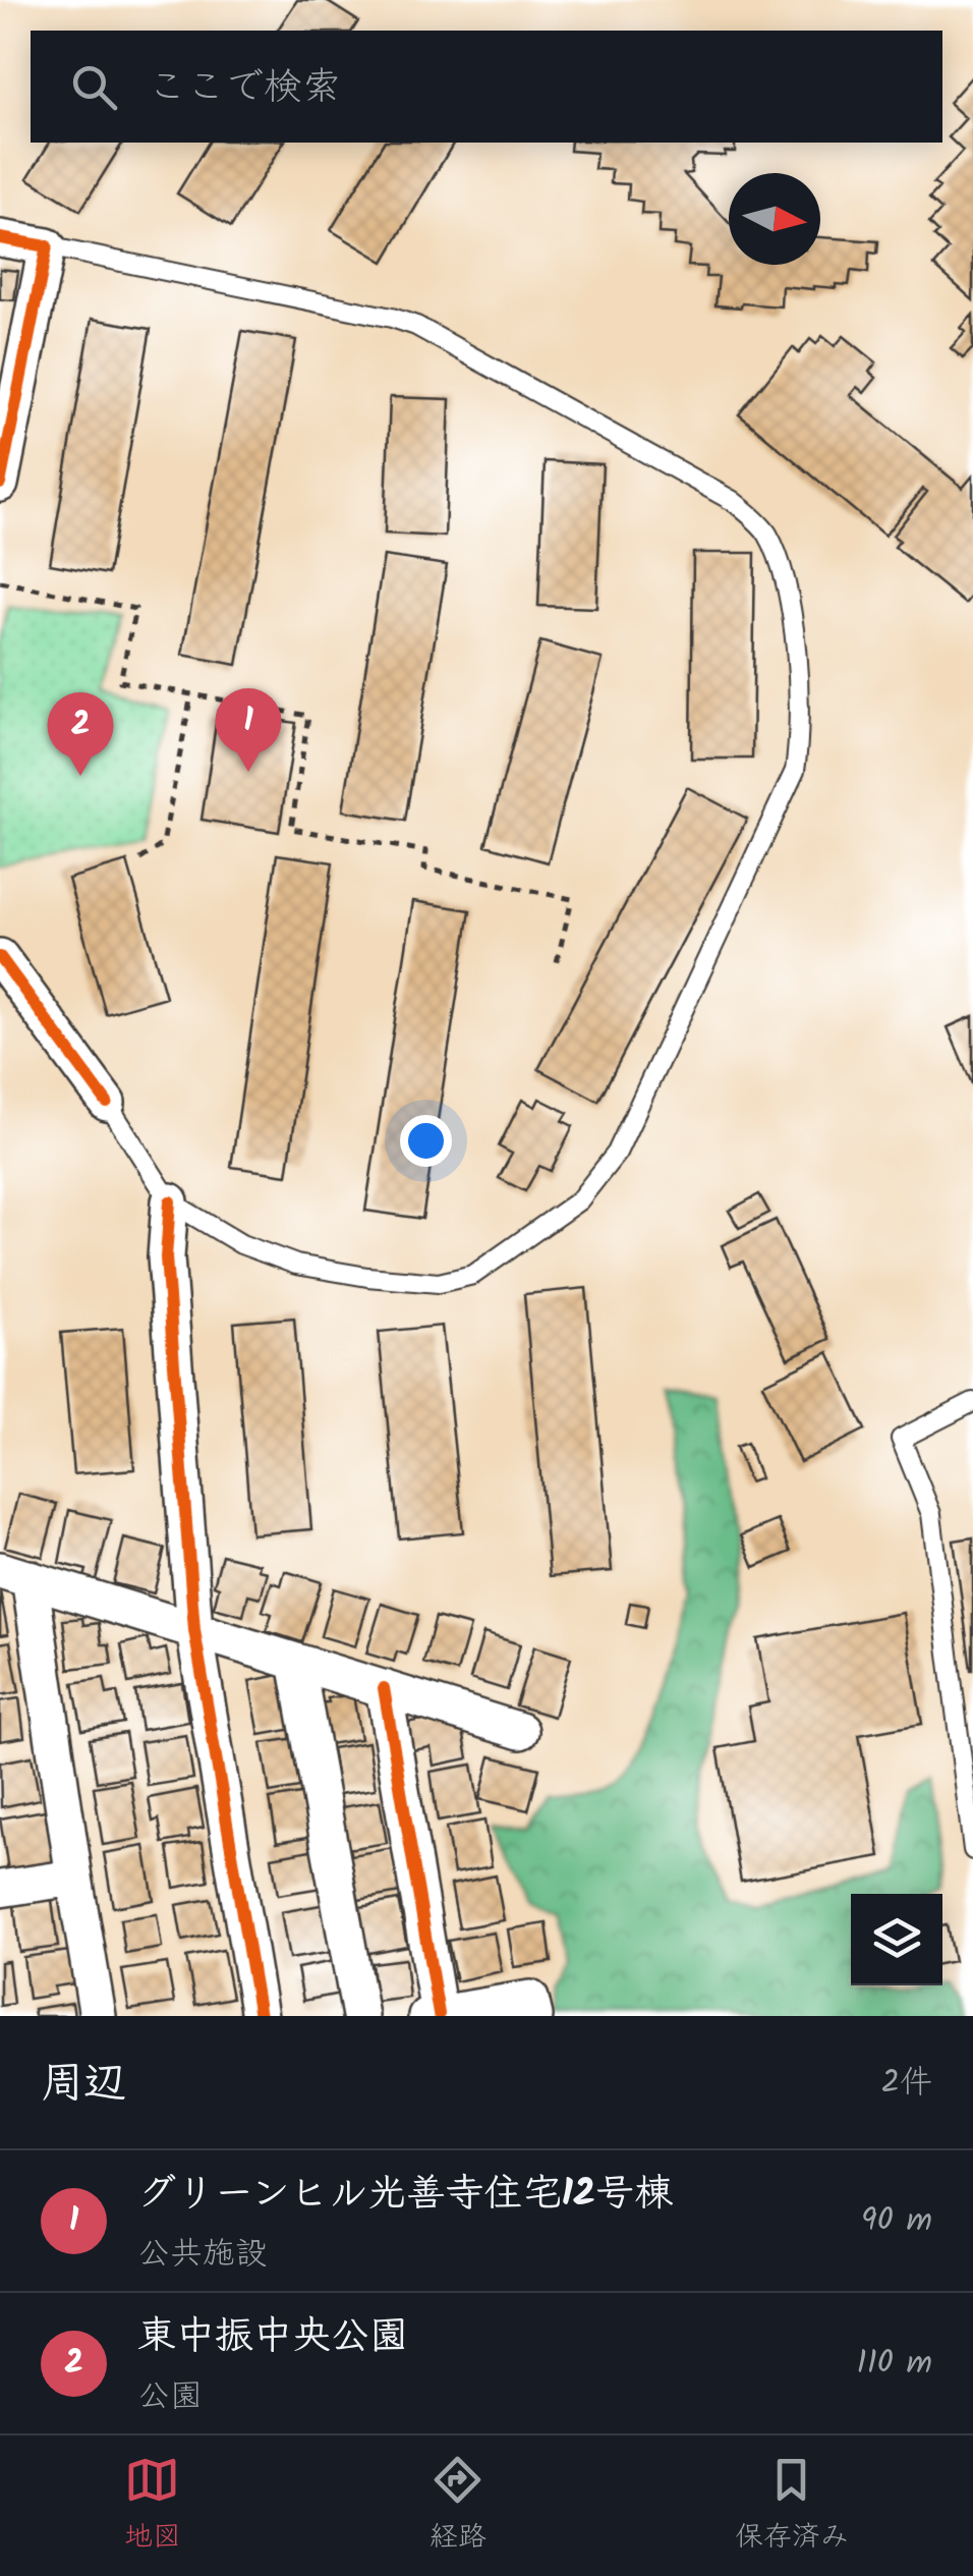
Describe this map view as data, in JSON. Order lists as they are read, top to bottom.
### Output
{
  "north": "right",
  "page": {
    "search": "ここで検索",
    "pins": ["1", "2"],
    "heading": ["周辺", "2件"],
    "list": [
      {
        "mark": "1",
        "name": "グリーンヒル光善寺住宅12号棟",
        "note": "公共施設",
        "value": "90 m"
      },
      {
        "mark": "2",
        "name": "東中振中央公園",
        "note": "公園",
        "value": "110 m"
      }
    ],
    "nav": ["地図", "経路", "保存済み"]
  }
}
